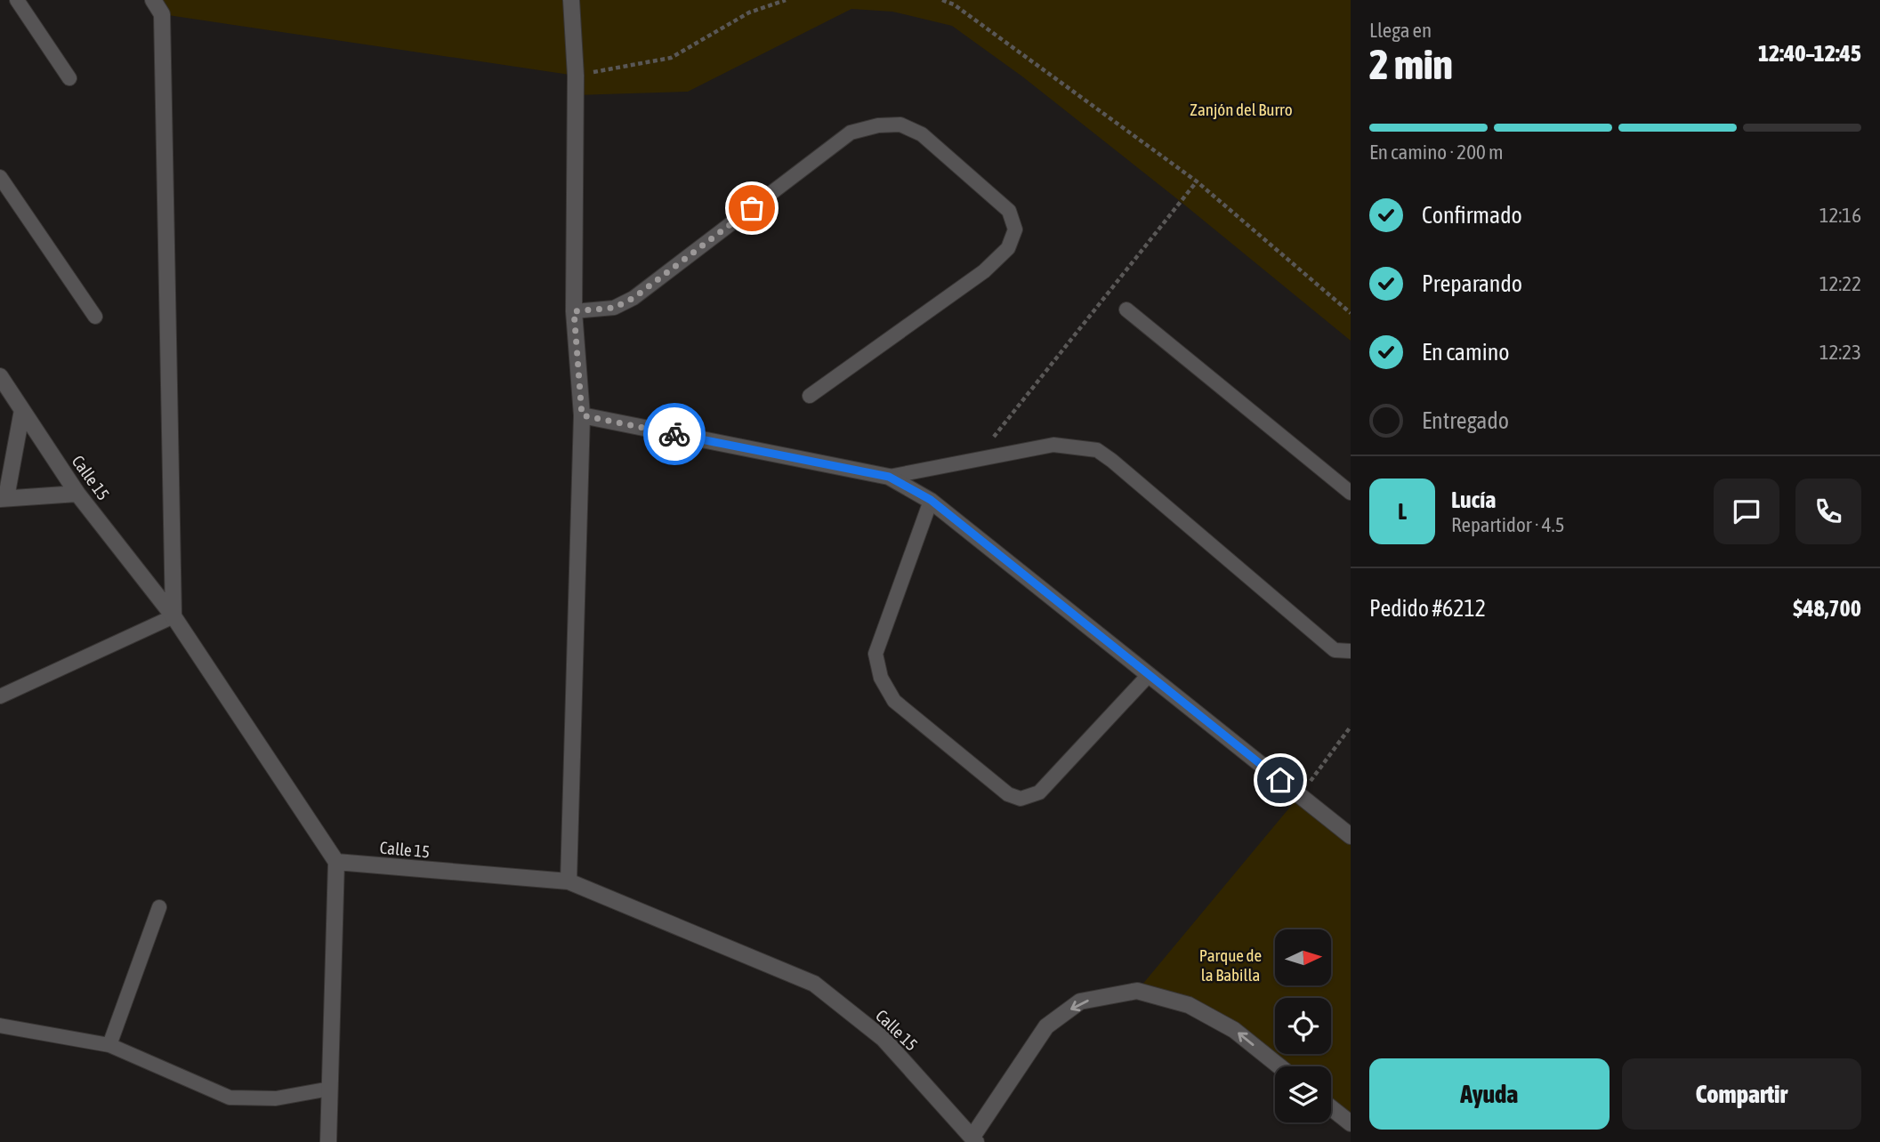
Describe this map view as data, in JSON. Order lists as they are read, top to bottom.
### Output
{
  "streets": {
    "street": ["Calle 15"]
  },
  "parks": ["Zanjón del Burro", "Parque de la Babilla"],
  "north": "right",
  "page": {
    "heading": ["2 min", "Llega en", "12:40–12:45"],
    "panel": [
      "Lucía",
      "Repartidor · 4.5",
      "Pedido #6212",
      "$48,700"
    ],
    "bar": "En camino · 200 m",
    "list": [
      ["Confirmado", "12:16"],
      ["Preparando", "12:22"],
      ["En camino", "12:23"],
      "Entregado"
    ],
    "round": "L",
    "buttons": ["Ayuda", "Compartir"]
  }
}
